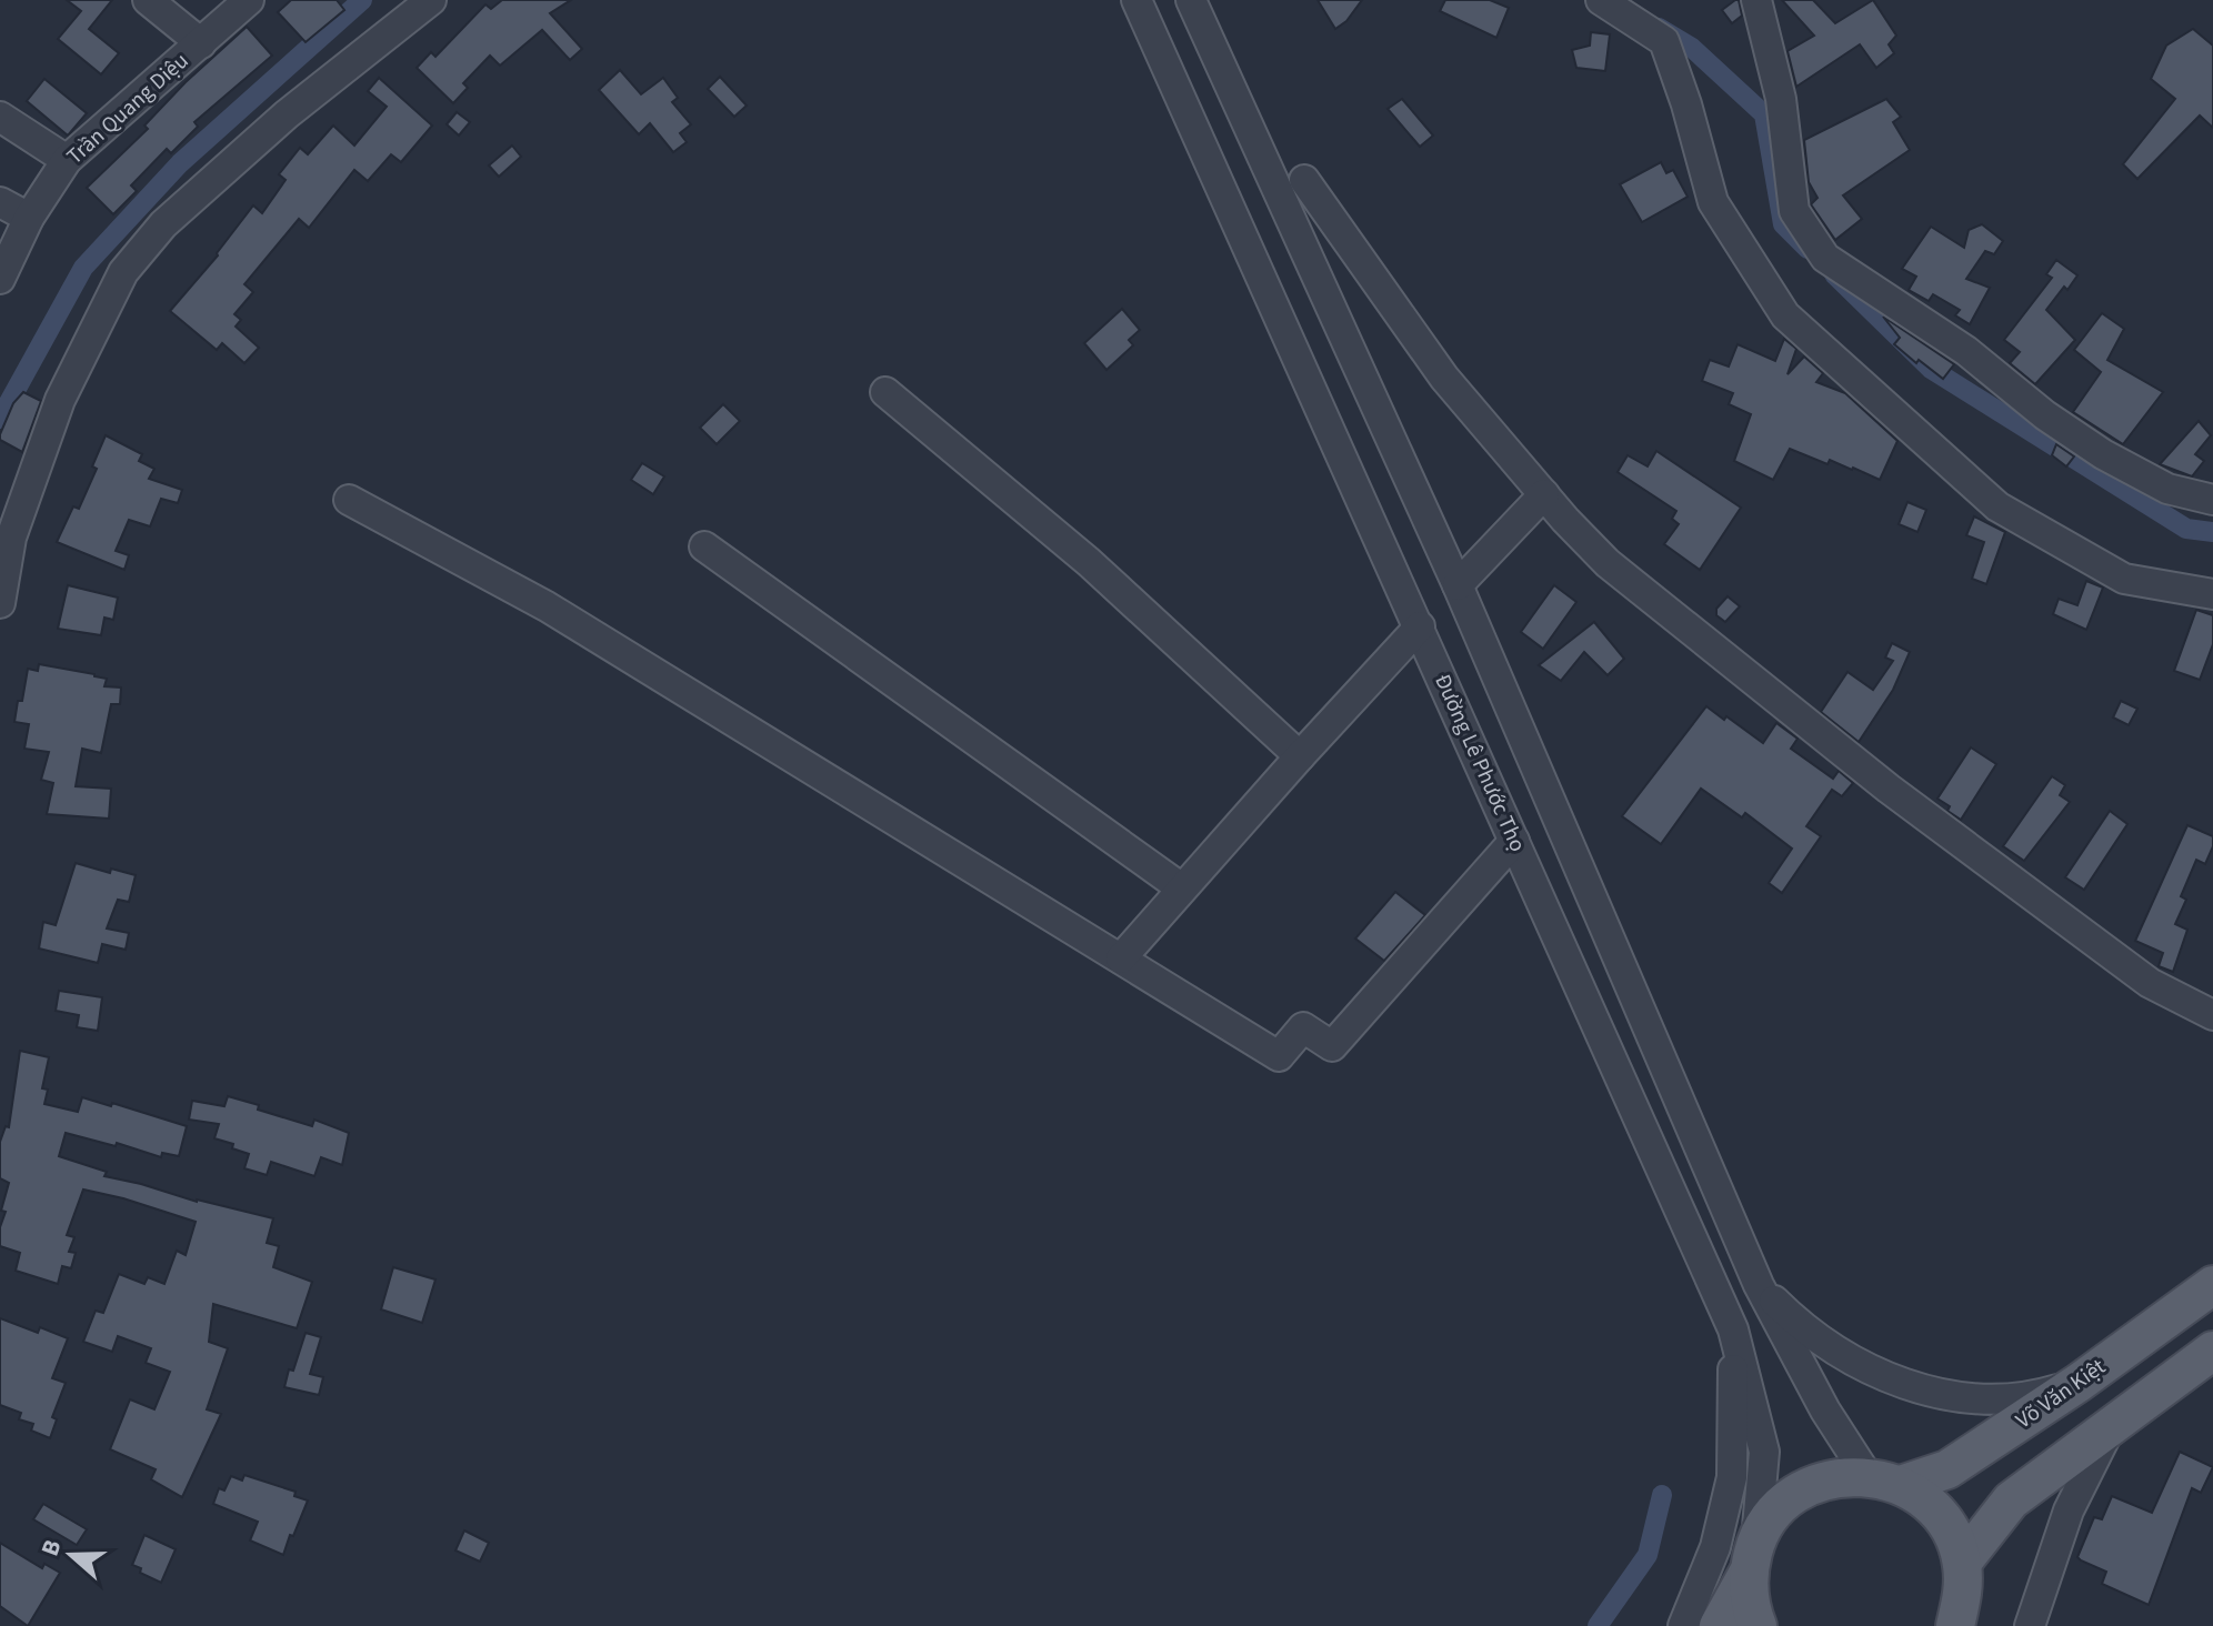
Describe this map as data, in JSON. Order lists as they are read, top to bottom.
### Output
{
  "streets": {
    "main road": ["Võ Văn Kiệt"],
    "street": ["Trần Quang Diệu", "Đường Lê Phước Thọ"]
  },
  "crossings": [
    ["Đường Lê Phước Thọ", "Võ Văn Kiệt"]
  ],
  "north": "left"
}
